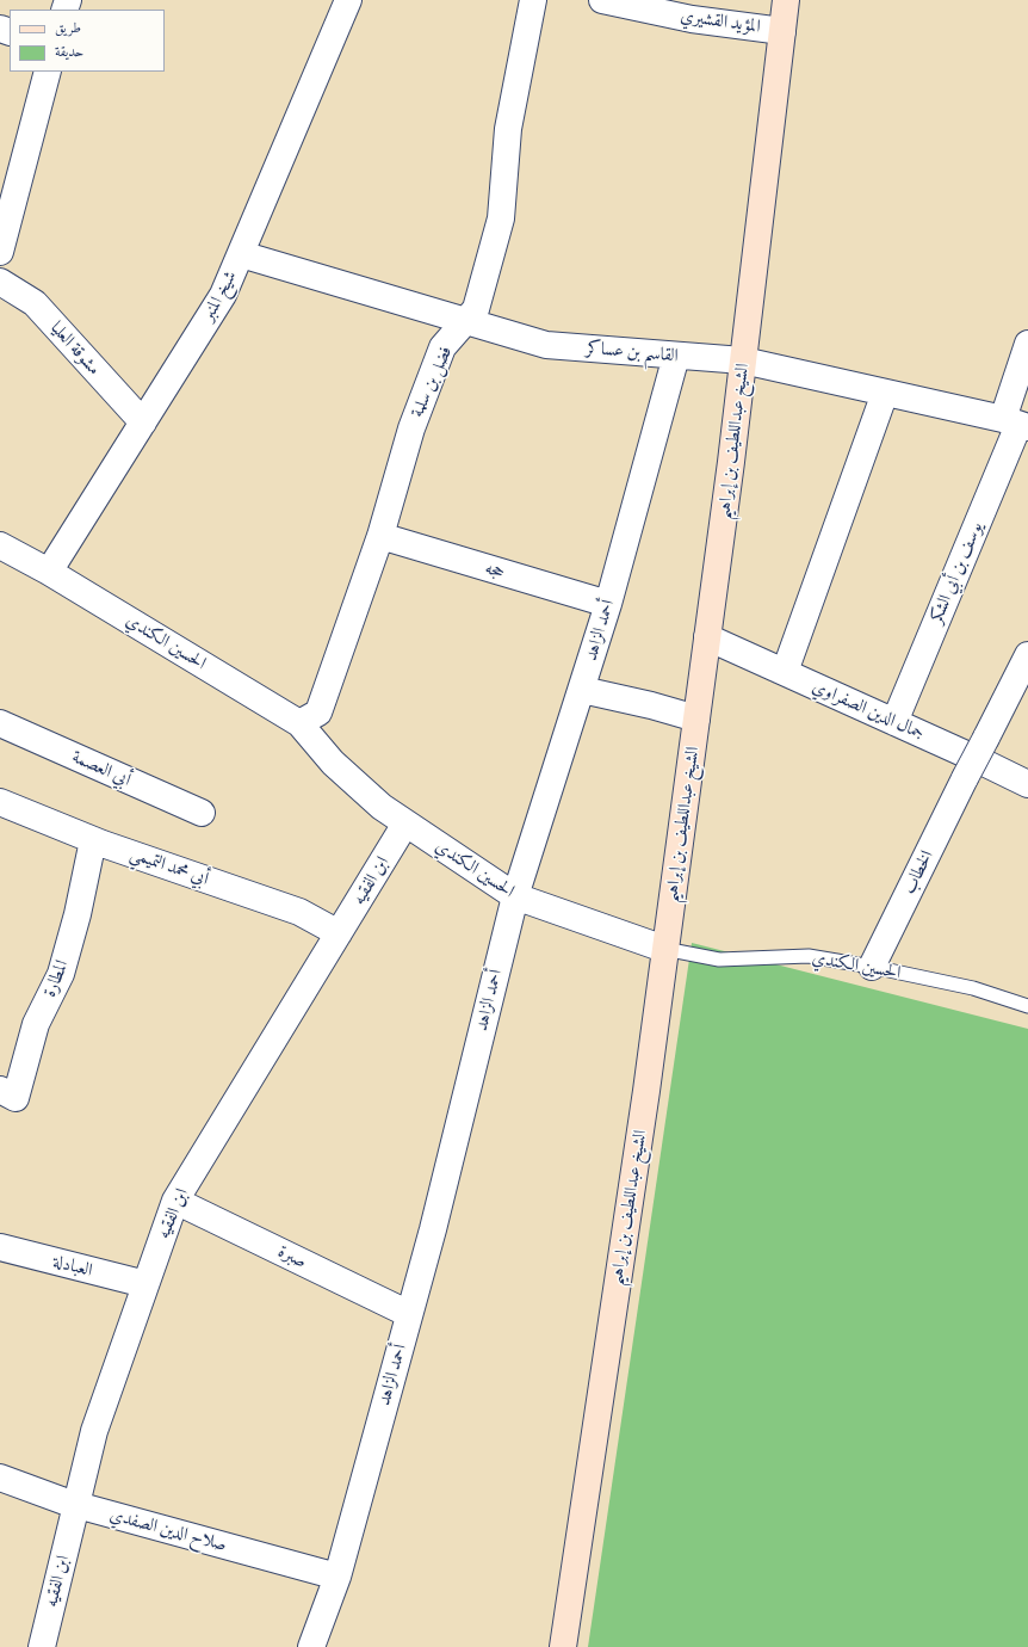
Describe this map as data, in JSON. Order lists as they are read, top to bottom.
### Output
{
  "streets": {
    "street": [
      "المؤيد القشيري",
      "شيخ المنبر",
      "مشوقة العليا",
      "القاسم بن عساكر",
      "فضل بن سلمة",
      "الشيخ عبداللطيف بن إبراهيم",
      "حجه",
      "يوسف بن أبي الشكر",
      "أحمد الزاهد",
      "الحسين الكندي",
      "جمال الدين الصفراوي",
      "أبي العصمة",
      "أبي محمد التميمي",
      "الخطاب",
      "ابن الفقيه",
      "المطارة",
      "صبرة",
      "العبادلة",
      "صلاح الدين الصفدي"
    ]
  },
  "crossings": [
    ["المؤيد القشيري", "الشيخ عبداللطيف بن إبراهيم"],
    ["شيخ المنبر", "مشوقة العليا"],
    ["شيخ المنبر", "القاسم بن عساكر"],
    ["شيخ المنبر", "الحسين الكندي"],
    ["القاسم بن عساكر", "فضل بن سلمة"],
    ["القاسم بن عساكر", "الشيخ عبداللطيف بن إبراهيم"],
    ["القاسم بن عساكر", "يوسف بن أبي الشكر"],
    ["القاسم بن عساكر", "أحمد الزاهد"],
    ["فضل بن سلمة", "حجه"],
    ["فضل بن سلمة", "الحسين الكندي"],
    ["الشيخ عبداللطيف بن إبراهيم", "الحسين الكندي"],
    ["الشيخ عبداللطيف بن إبراهيم", "جمال الدين الصفراوي"],
    ["حجه", "أحمد الزاهد"],
    ["يوسف بن أبي الشكر", "جمال الدين الصفراوي"],
    ["أحمد الزاهد", "الحسين الكندي"],
    ["أحمد الزاهد", "صبرة"],
    ["أحمد الزاهد", "صلاح الدين الصفدي"],
    ["الحسين الكندي", "الخطاب"],
    ["الحسين الكندي", "ابن الفقيه"],
    ["أبي محمد التميمي", "ابن الفقيه"],
    ["أبي محمد التميمي", "المطارة"],
    ["ابن الفقيه", "صبرة"],
    ["ابن الفقيه", "العبادلة"],
    ["ابن الفقيه", "صلاح الدين الصفدي"]
  ],
  "legend": ["طريق", "حديقة"]
}
